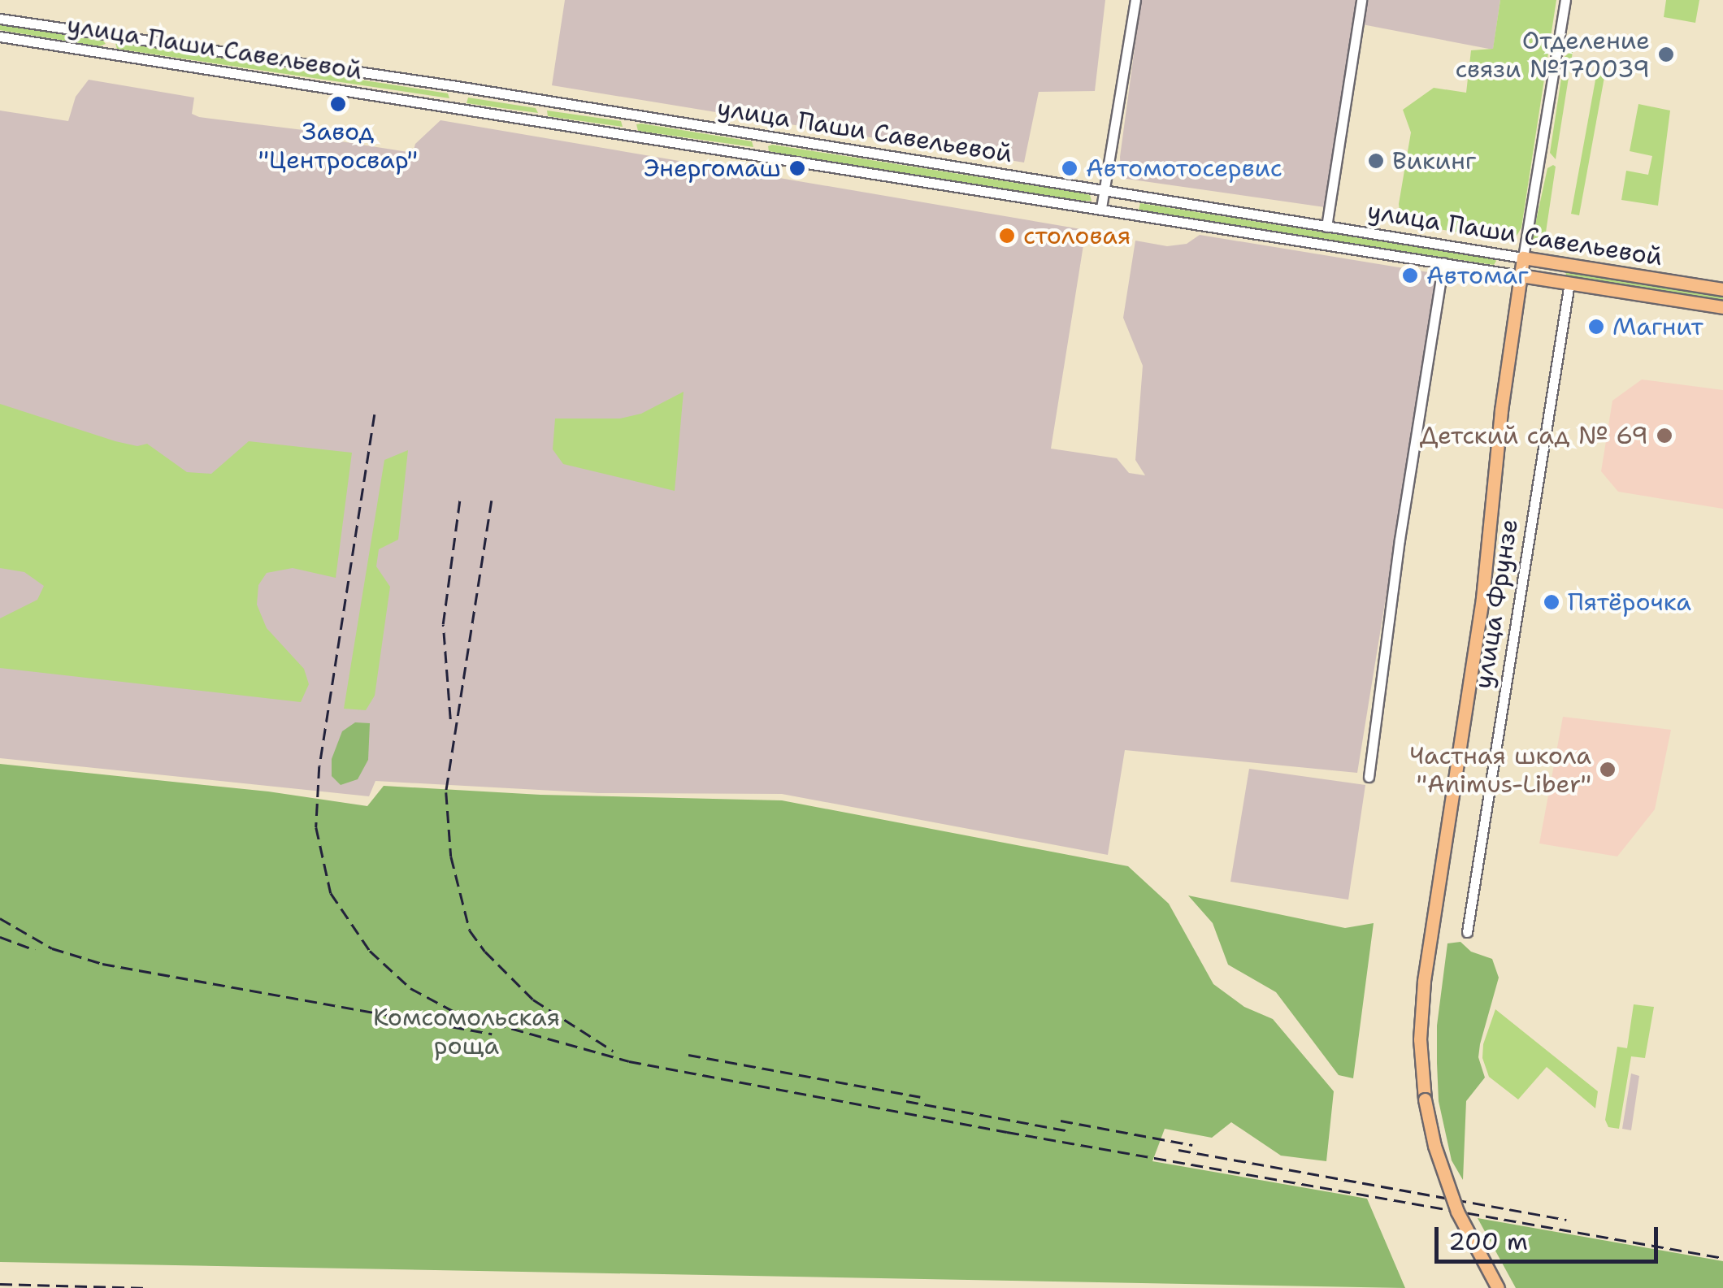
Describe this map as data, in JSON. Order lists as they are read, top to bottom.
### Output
{
  "streets": {
    "main road": ["улица Паши Савельевой"],
    "street": ["улица Фрунзе"]
  },
  "crossings": [
    ["улица Паши Савельевой", "улица Фрунзе"]
  ],
  "parks": ["Комсомольская роща"],
  "places": [
    "Отделение связи №170039",
    "Завод \"Центросвар\"",
    "Викинг",
    "Энергомаш",
    "Автомотосервис",
    "столовая",
    "Автомаг",
    "Магнит",
    "Детский сад № 69",
    "Пятёрочка",
    "Частная школа \"Animus-Liber\""
  ],
  "scale_bar": "200 m"
}
